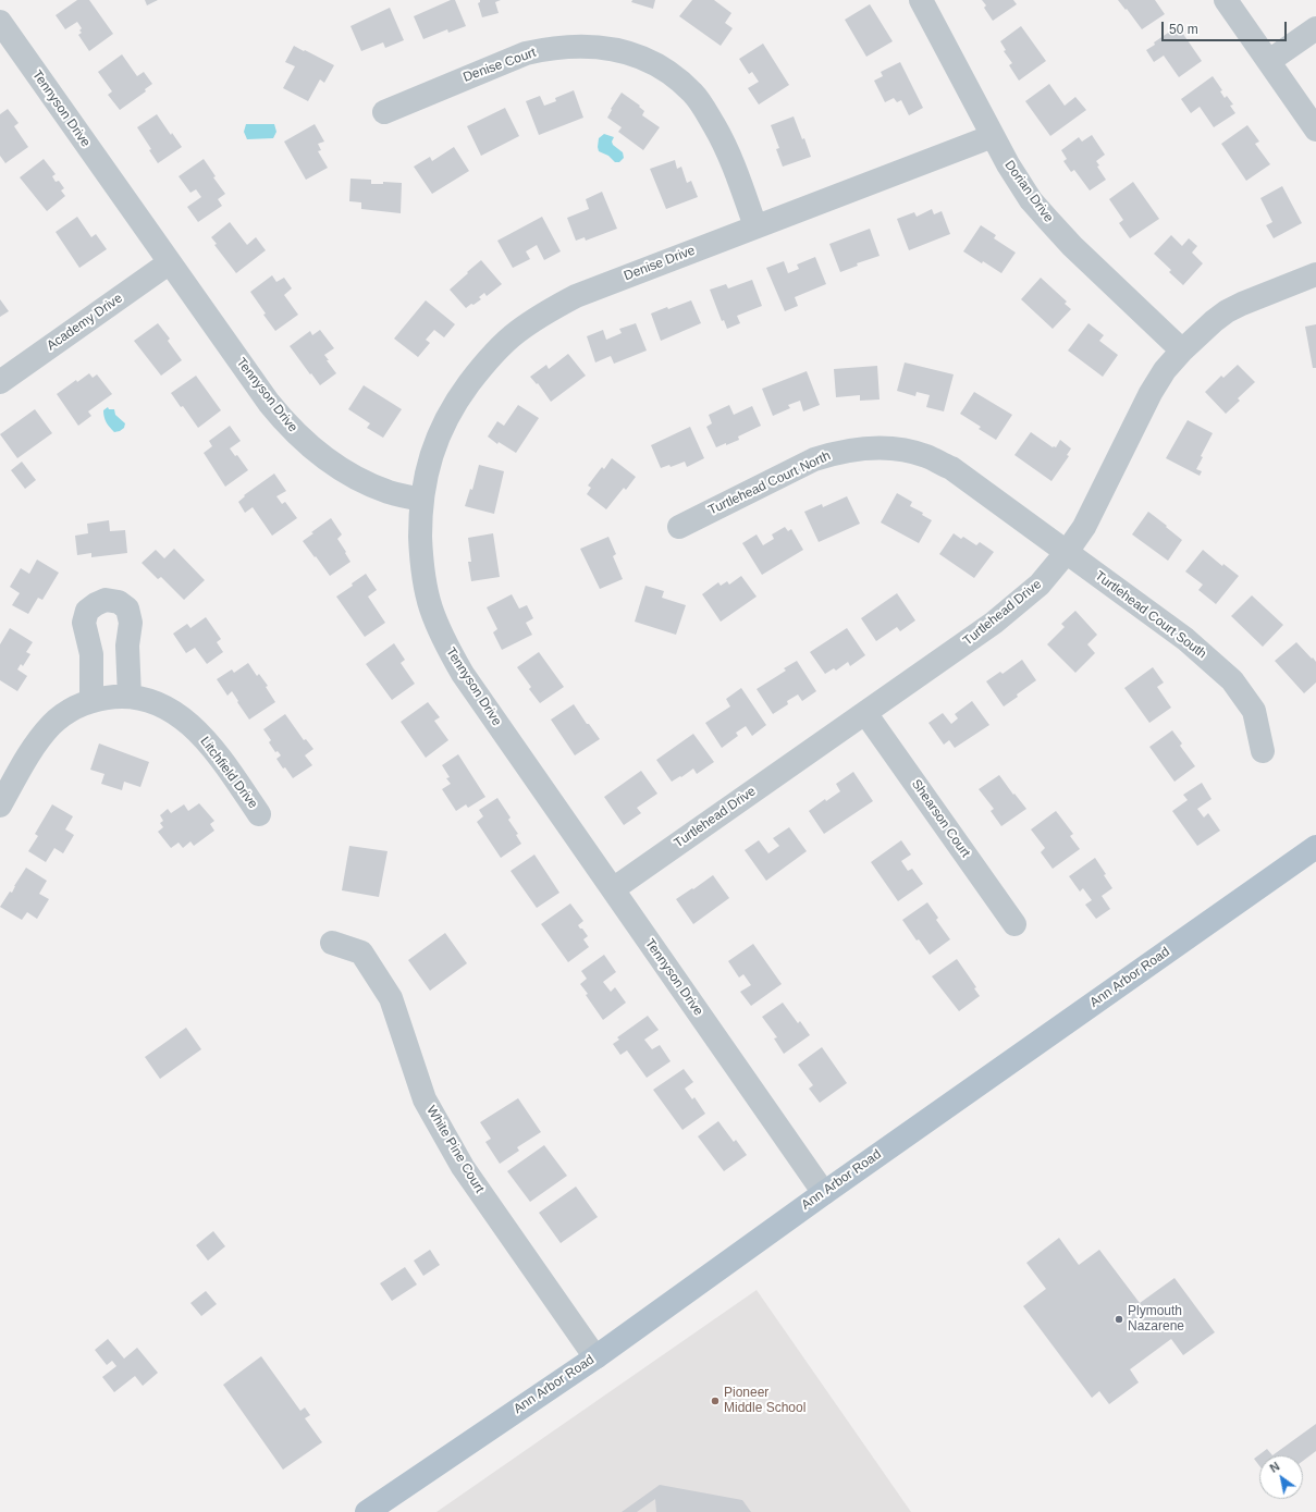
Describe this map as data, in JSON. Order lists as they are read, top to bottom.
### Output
{
  "streets": {
    "main road": ["Ann Arbor Road"],
    "street": [
      "Denise Court",
      "Tennyson Drive",
      "Dorian Drive",
      "Denise Drive",
      "Academy Drive",
      "Turtlehead Court North",
      "Turtlehead Drive",
      "Turtlehead Court South",
      "Litchfield Drive",
      "Shearson Court",
      "White Pine Court"
    ]
  },
  "crossings": [
    ["Denise Court", "Denise Drive"],
    ["Tennyson Drive", "Denise Drive"],
    ["Tennyson Drive", "Academy Drive"],
    ["Tennyson Drive", "Turtlehead Drive"],
    ["Tennyson Drive", "Ann Arbor Road"],
    ["Dorian Drive", "Denise Drive"],
    ["Dorian Drive", "Turtlehead Drive"],
    ["Turtlehead Court North", "Turtlehead Drive"],
    ["Turtlehead Court North", "Turtlehead Court South"],
    ["Turtlehead Drive", "Turtlehead Court South"],
    ["Turtlehead Drive", "Shearson Court"],
    ["Ann Arbor Road", "White Pine Court"]
  ],
  "places": ["Plymouth Nazarene", "Pioneer Middle School"],
  "scale_bar": "50 m",
  "north": "top left"
}
